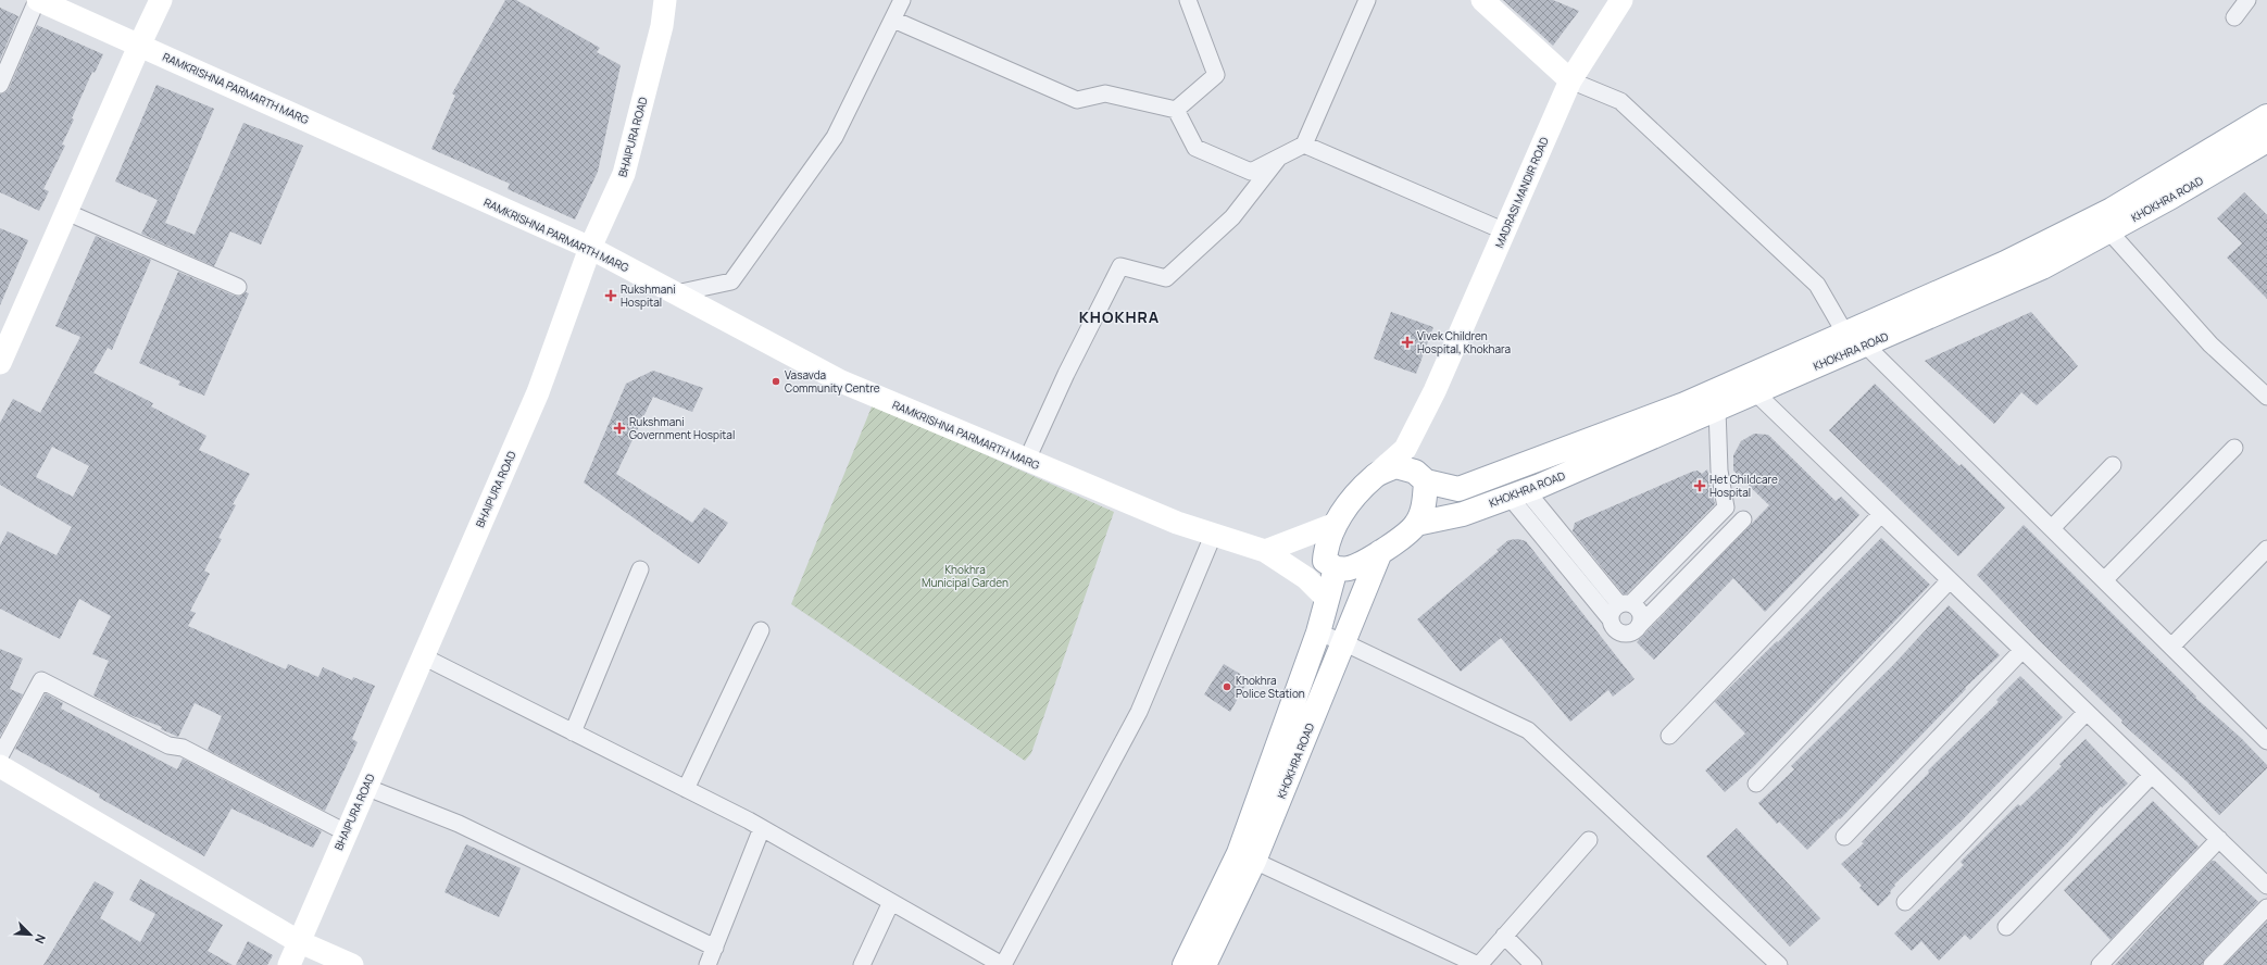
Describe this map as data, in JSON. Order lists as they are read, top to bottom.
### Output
{
  "streets": {
    "main road": ["KHOKHRA ROAD"],
    "street": ["RAMKRISHNA PARMARTH MARG", "BHAIPURA ROAD", "MADRASI MANDIR ROAD"]
  },
  "crossings": [
    ["RAMKRISHNA PARMARTH MARG", "BHAIPURA ROAD"],
    ["RAMKRISHNA PARMARTH MARG", "KHOKHRA ROAD"]
  ],
  "districts": ["KHOKHRA"],
  "parks": ["Khokhra Municipal Garden"],
  "places": {
    "health": [
      "Rukshmani Hospital",
      "Vivek Children Hospital, Khokhara",
      "Rukshmani Government Hospital",
      "Het Childcare Hospital"
    ],
    "other": ["Vasavda Community Centre", "Khokhra Police Station"]
  },
  "north": "bottom right"
}
